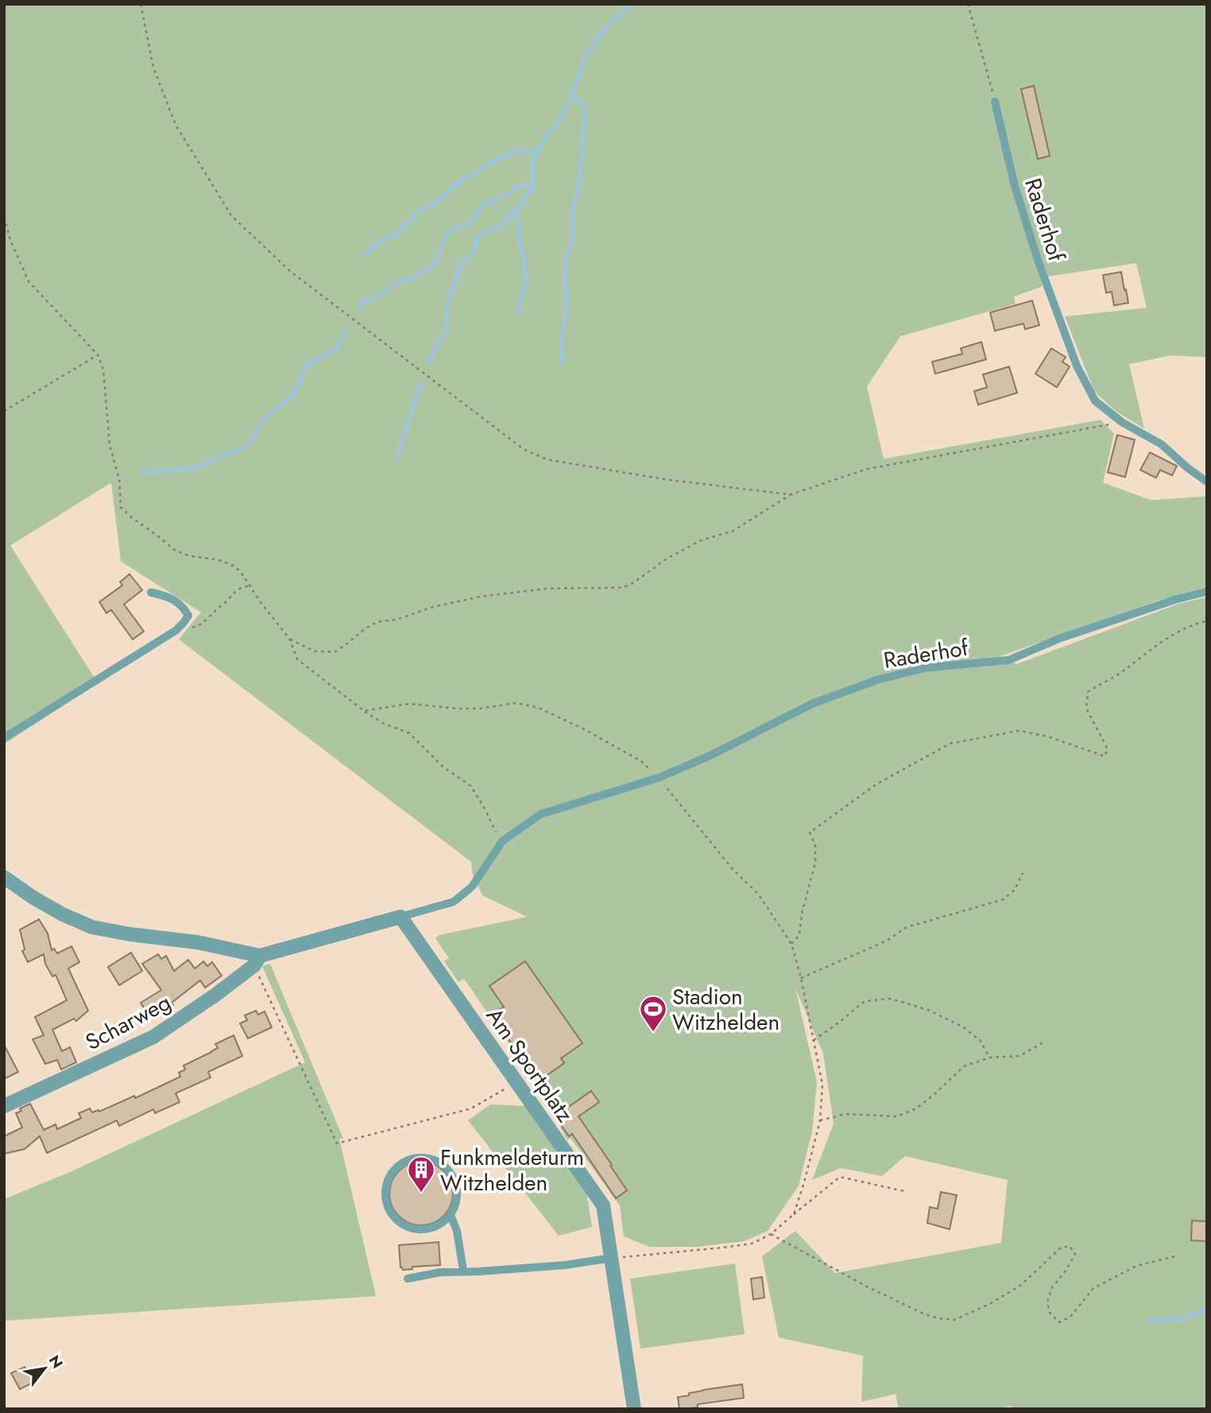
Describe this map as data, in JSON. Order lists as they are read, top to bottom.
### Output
{
  "streets": {
    "street": ["Scharweg", "Am Sportplatz"],
    "lane": ["Raderhof"]
  },
  "crossings": [
    ["Scharweg", "Am Sportplatz"]
  ],
  "places": {
    "sports": ["Stadion Witzhelden"],
    "building": ["Funkmeldeturm Witzhelden"]
  },
  "north": "top right"
}
